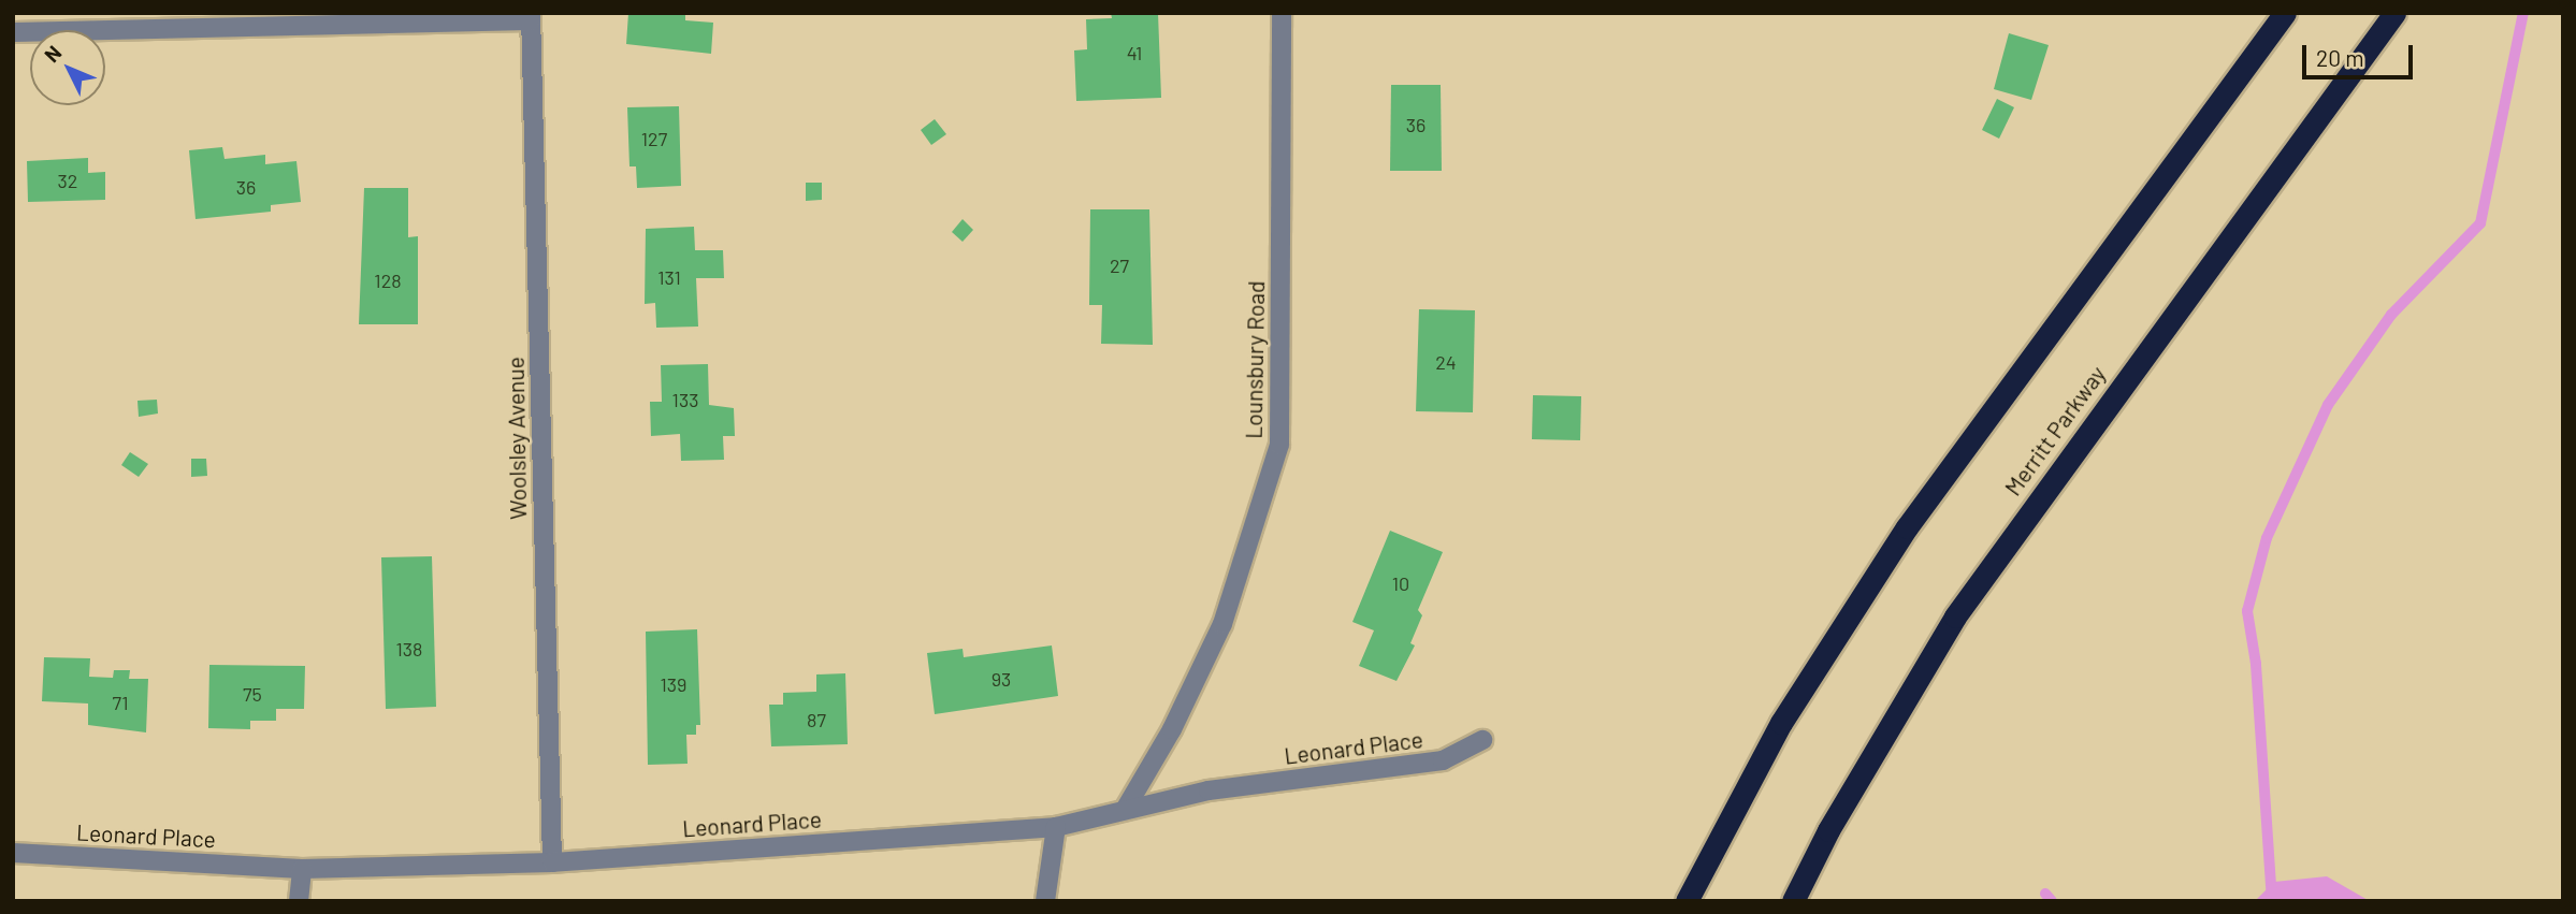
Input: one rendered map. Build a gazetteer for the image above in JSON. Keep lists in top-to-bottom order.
{
  "streets": {
    "highway": ["Merritt Parkway"],
    "street": ["Lounsbury Road", "Woolsley Avenue", "Leonard Place"]
  },
  "crossings": [
    ["Lounsbury Road", "Leonard Place"],
    ["Woolsley Avenue", "Leonard Place"]
  ],
  "house_numbers": [
    "41",
    "36",
    "127",
    "32",
    "36",
    "27",
    "131",
    "128",
    "24",
    "133",
    "10",
    "138",
    "93",
    "139",
    "75",
    "71",
    "87"
  ],
  "scale_bar": "20 m",
  "north": "top left"
}
